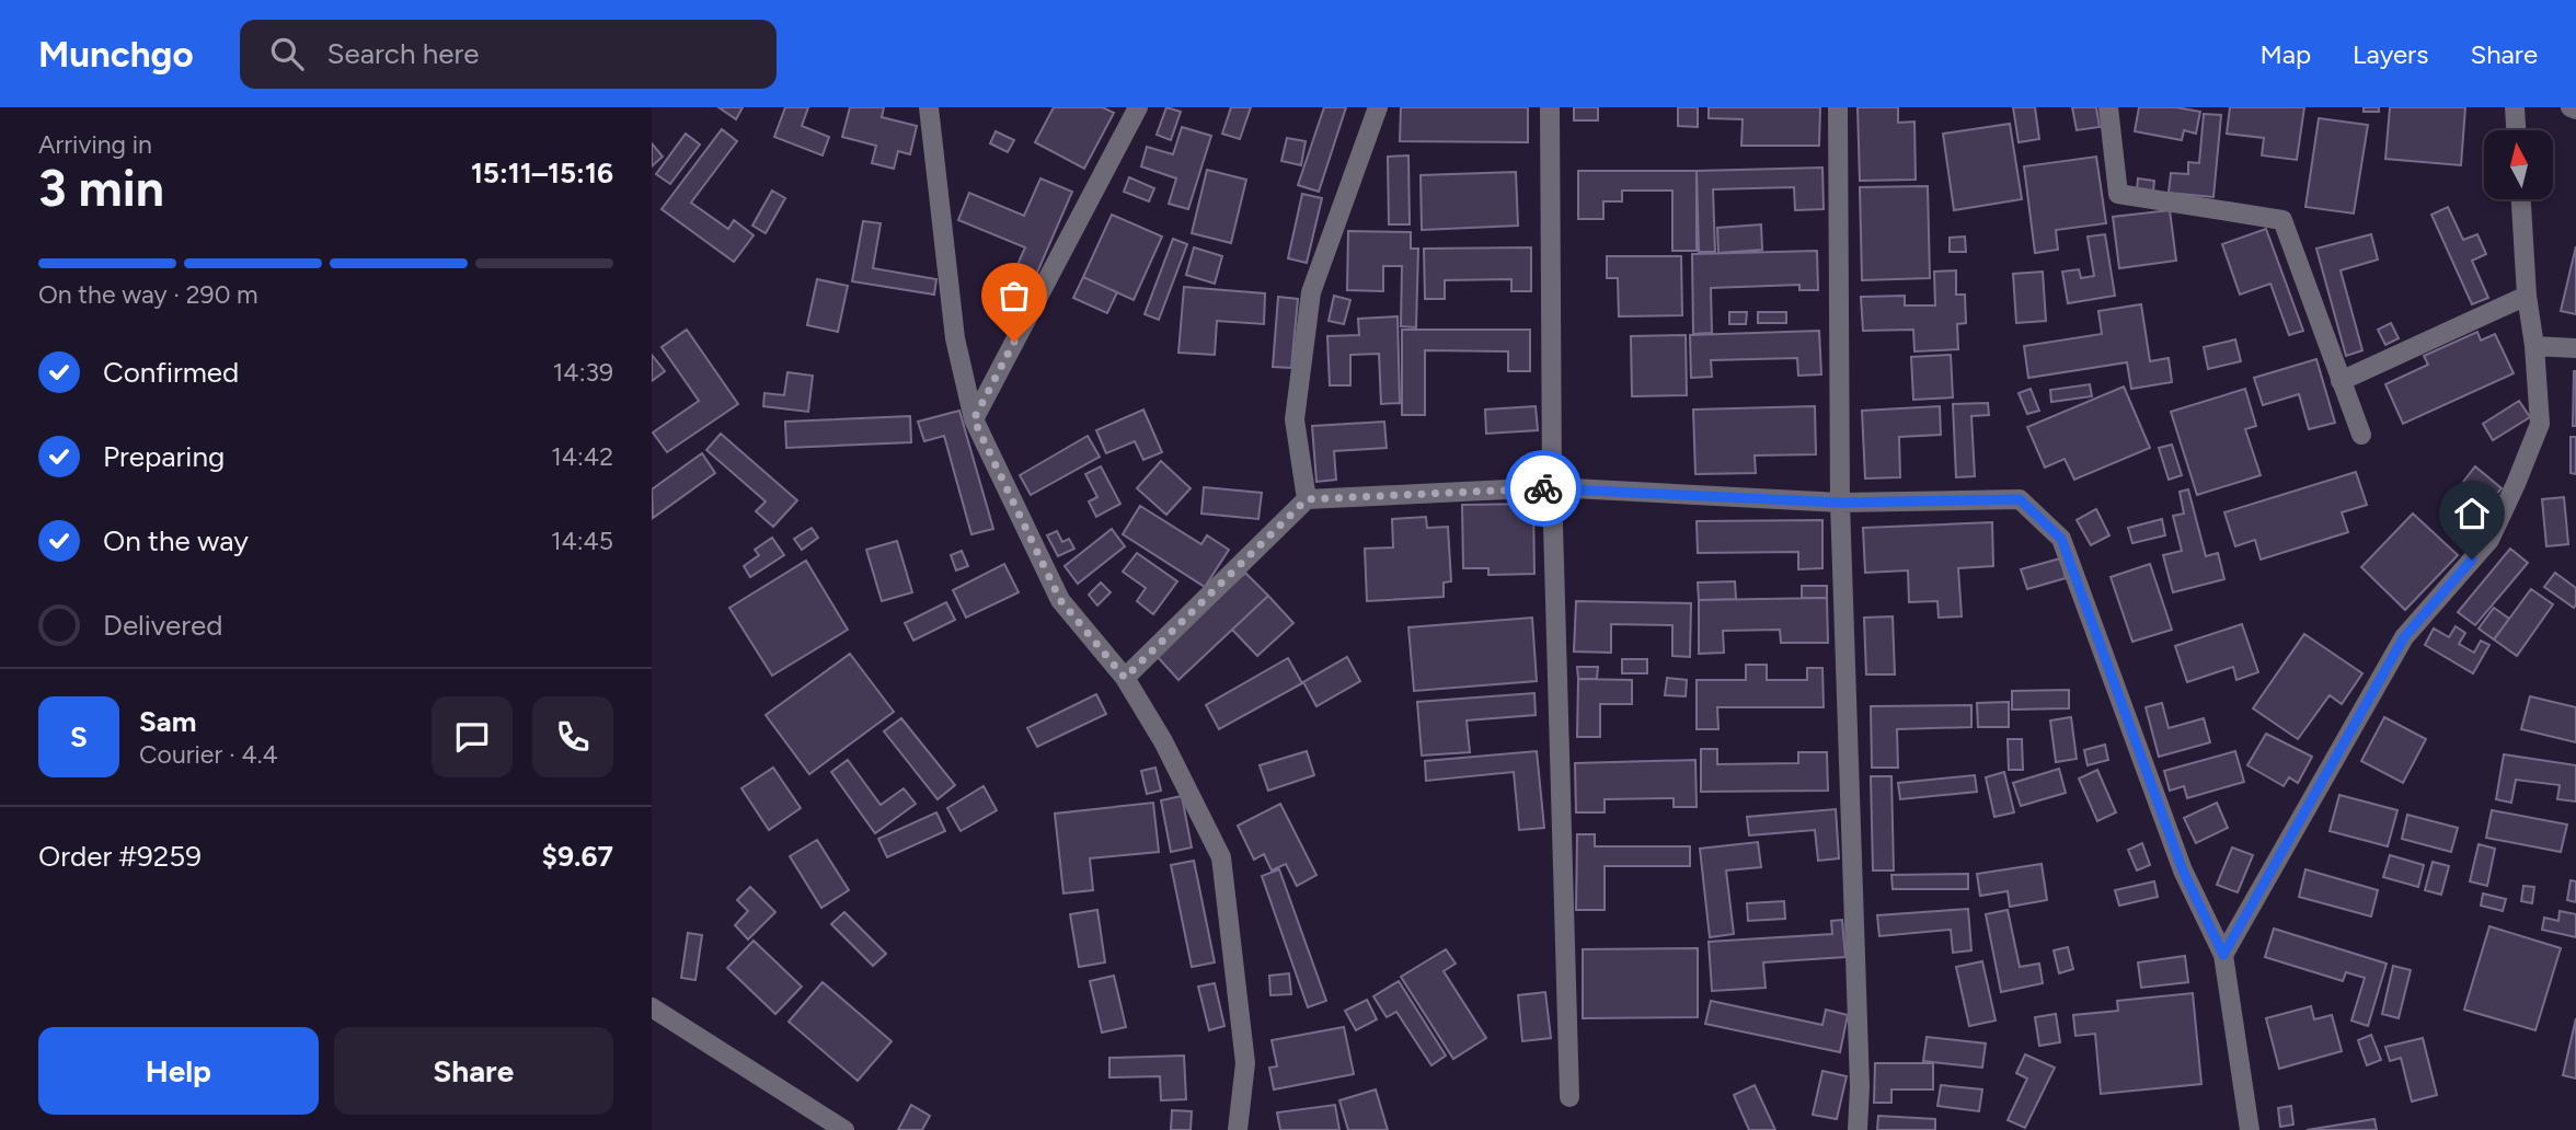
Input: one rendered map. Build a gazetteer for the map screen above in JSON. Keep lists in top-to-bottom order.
{
  "north": "top",
  "page": {
    "header": "Munchgo",
    "search": "Search here",
    "nav": ["Map", "Layers", "Share"],
    "heading": ["3 min", "Arriving in", "15:11–15:16"],
    "panel": [
      "Sam",
      "Courier · 4.4",
      "Order #9259",
      "$9.67"
    ],
    "bar": "On the way · 290 m",
    "list": [
      ["Confirmed", "14:39"],
      ["Preparing", "14:42"],
      ["On the way", "14:45"],
      "Delivered"
    ],
    "round": "S",
    "buttons": ["Help", "Share"]
  }
}
